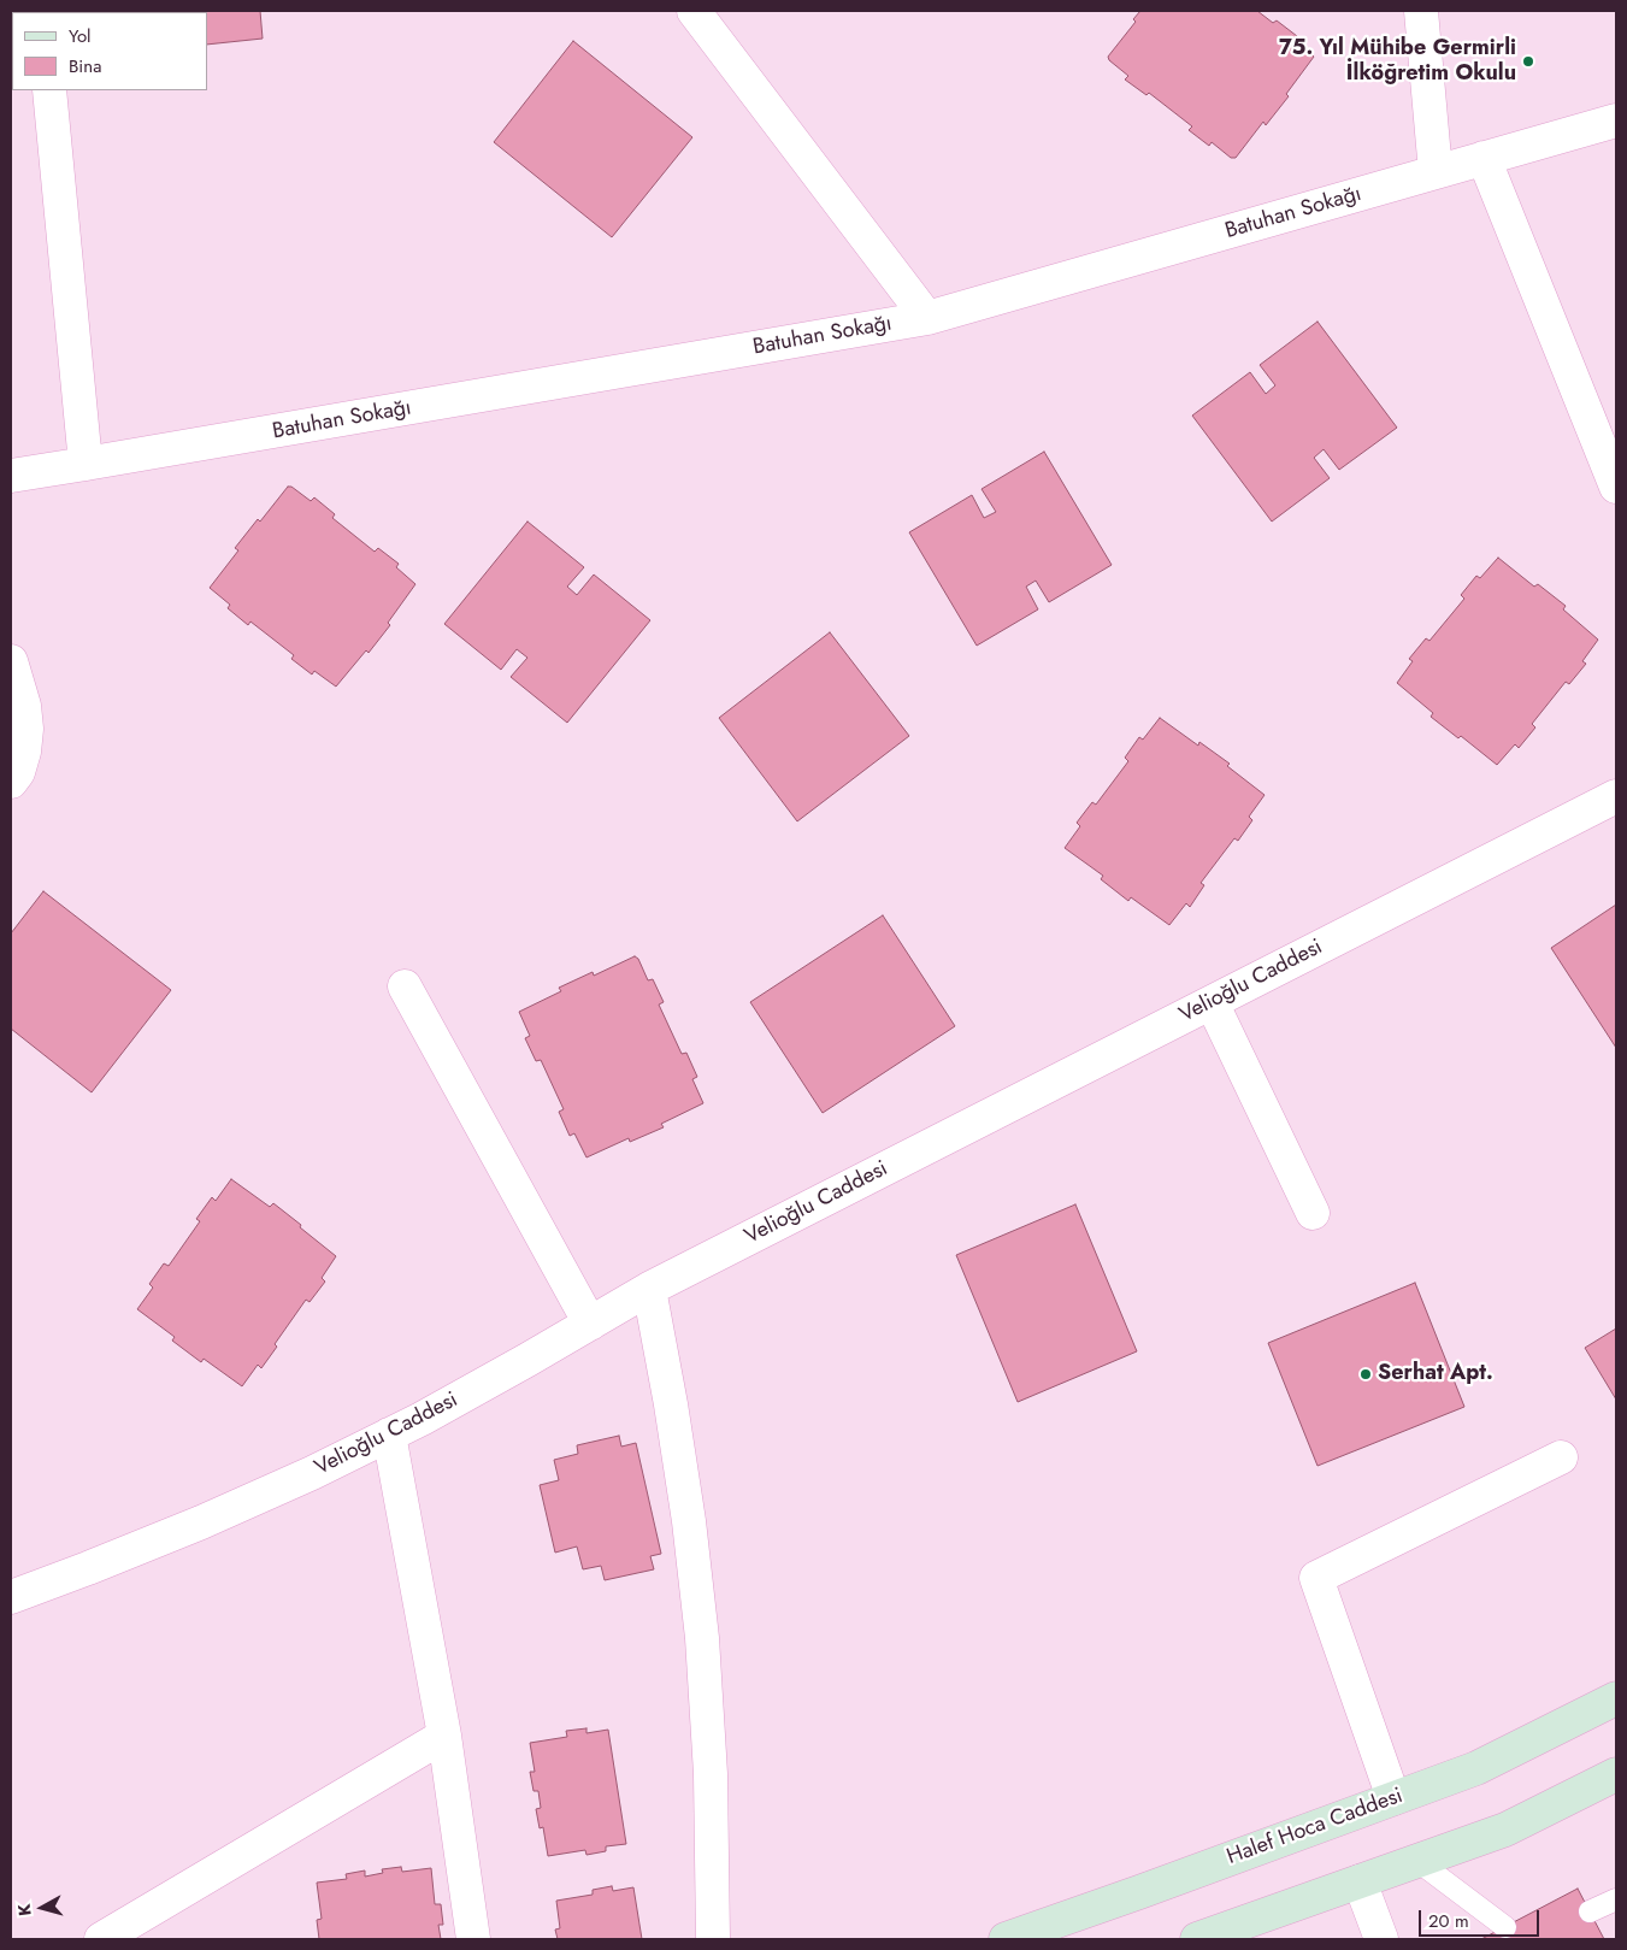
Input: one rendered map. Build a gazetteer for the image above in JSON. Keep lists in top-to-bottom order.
{
  "streets": {
    "main road": ["Halef Hoca Caddesi"],
    "street": ["Batuhan Sokağı", "Velioğlu Caddesi"]
  },
  "places": ["75. Yıl Mühibe Germirli İlköğretim Okulu", "Serhat Apt."],
  "legend": ["Yol", "Bina"],
  "scale_bar": "20 m",
  "north": "left"
}
